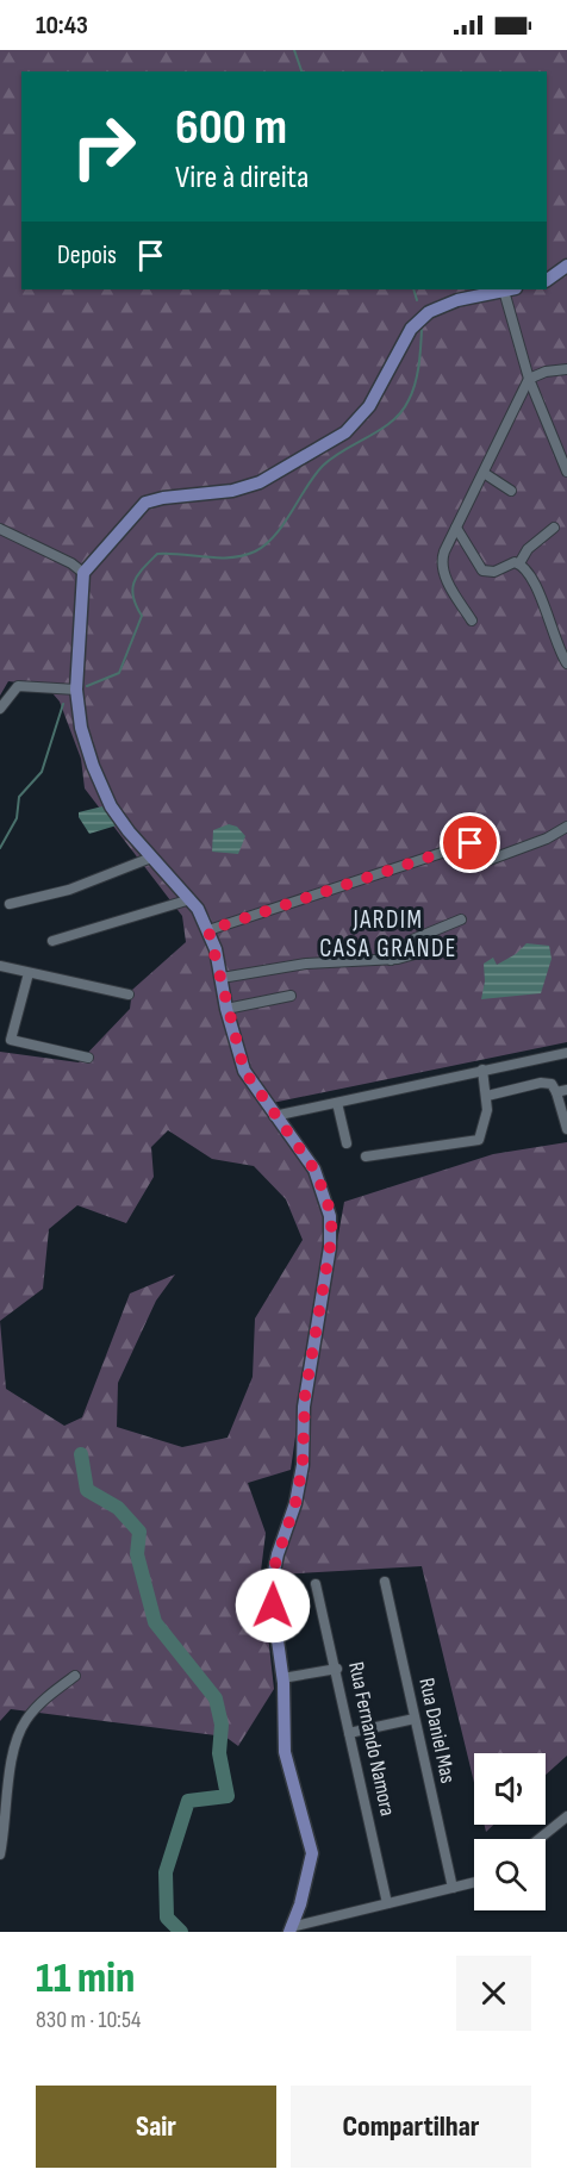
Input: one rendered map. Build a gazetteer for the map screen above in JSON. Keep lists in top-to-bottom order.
{
  "streets": {
    "street": ["Rua Daniel Mas", "Rua Fernando Namora"]
  },
  "districts": ["JARDIM CASA GRANDE"],
  "page": {
    "status": "10:43",
    "turn": ["600 m", "Vire à direita"],
    "then": "Depois",
    "heading": ["11 min", "830 m · 10:54"],
    "buttons": ["Sair", "Compartilhar"]
  }
}
